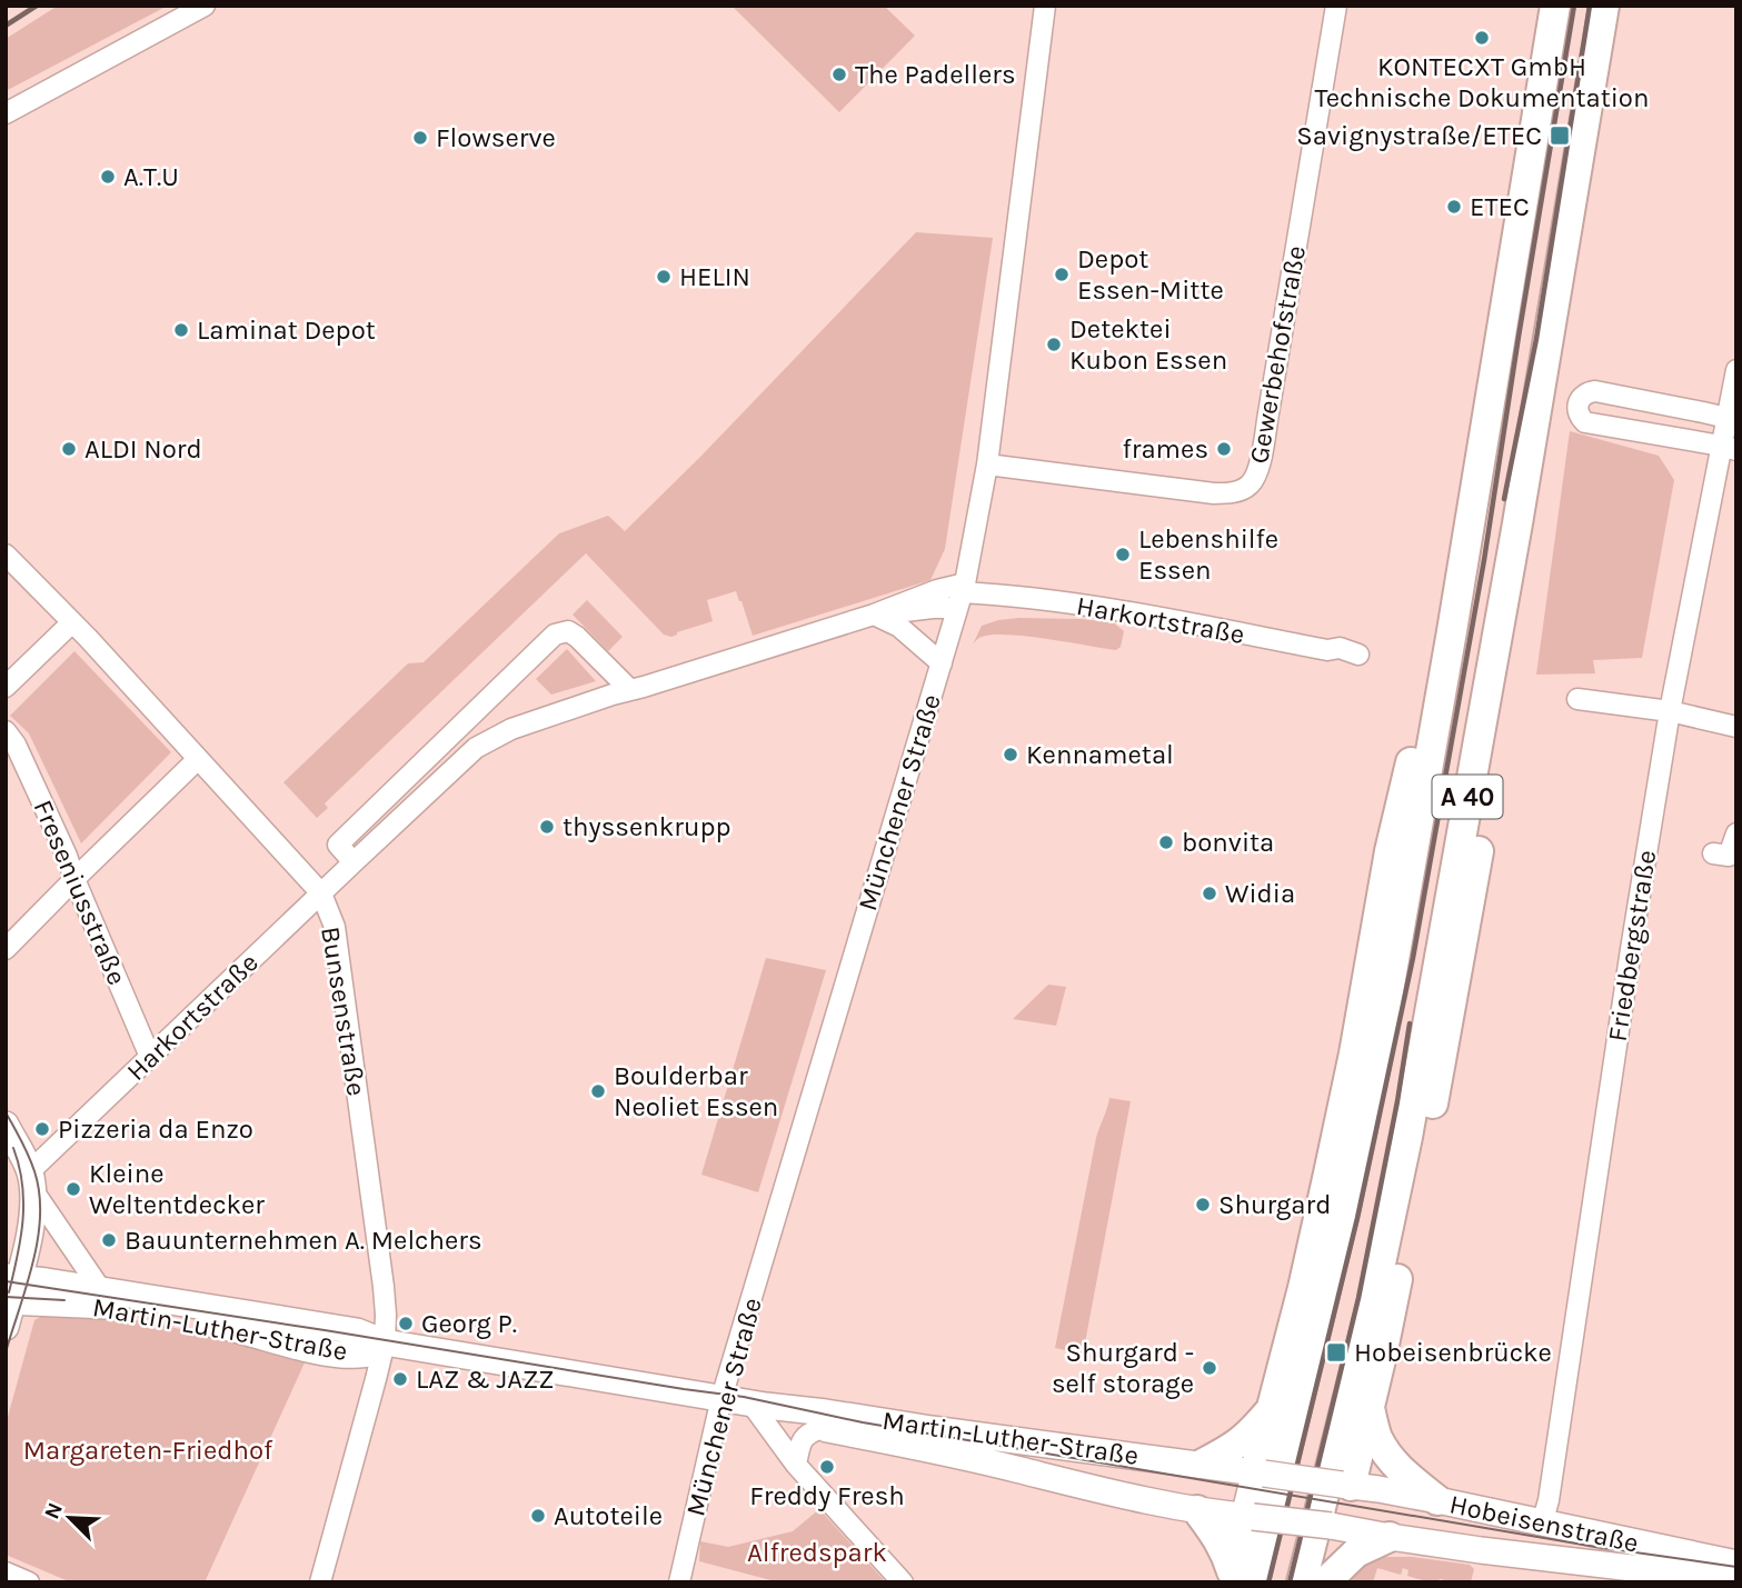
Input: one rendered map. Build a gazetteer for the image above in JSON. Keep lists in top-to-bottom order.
{
  "streets": {
    "highway": ["A 40"],
    "main road": ["Martin-Luther-Straße", "Hobeisenstraße"],
    "street": [
      "Gewerbehofstraße",
      "Harkortstraße",
      "Münchener Straße",
      "Freseniusstraße",
      "Friedbergstraße",
      "Bunsenstraße"
    ]
  },
  "crossings": [
    ["Gewerbehofstraße", "Münchener Straße"],
    ["Harkortstraße", "Münchener Straße"],
    ["Harkortstraße", "Freseniusstraße"],
    ["Harkortstraße", "Bunsenstraße"],
    ["Münchener Straße", "Martin-Luther-Straße"],
    ["Friedbergstraße", "Hobeisenstraße"],
    ["Bunsenstraße", "Martin-Luther-Straße"],
    ["Martin-Luther-Straße", "Hobeisenstraße"]
  ],
  "parks": ["Margareten-Friedhof", "Alfredspark"],
  "places": {
    "other": [
      "KONTECXT GmbH Technische Dokumentation",
      "The Padellers",
      "Flowserve",
      "A.T.U",
      "ETEC",
      "Depot Essen-Mitte",
      "HELIN",
      "Laminat Depot",
      "Detektei Kubon Essen",
      "ALDI Nord",
      "frames",
      "Lebenshilfe Essen",
      "Kennametal",
      "thyssenkrupp",
      "bonvita",
      "Widia",
      "Boulderbar Neoliet Essen",
      "Pizzeria da Enzo",
      "Kleine Weltentdecker",
      "Shurgard",
      "Bauunternehmen A. Melchers",
      "Georg P.",
      "Shurgard - self storage",
      "LAZ & JAZZ",
      "Freddy Fresh",
      "Autoteile"
    ],
    "transit": ["Savignystraße/ETEC", "Hobeisenbrücke"]
  },
  "north": "top left"
}
